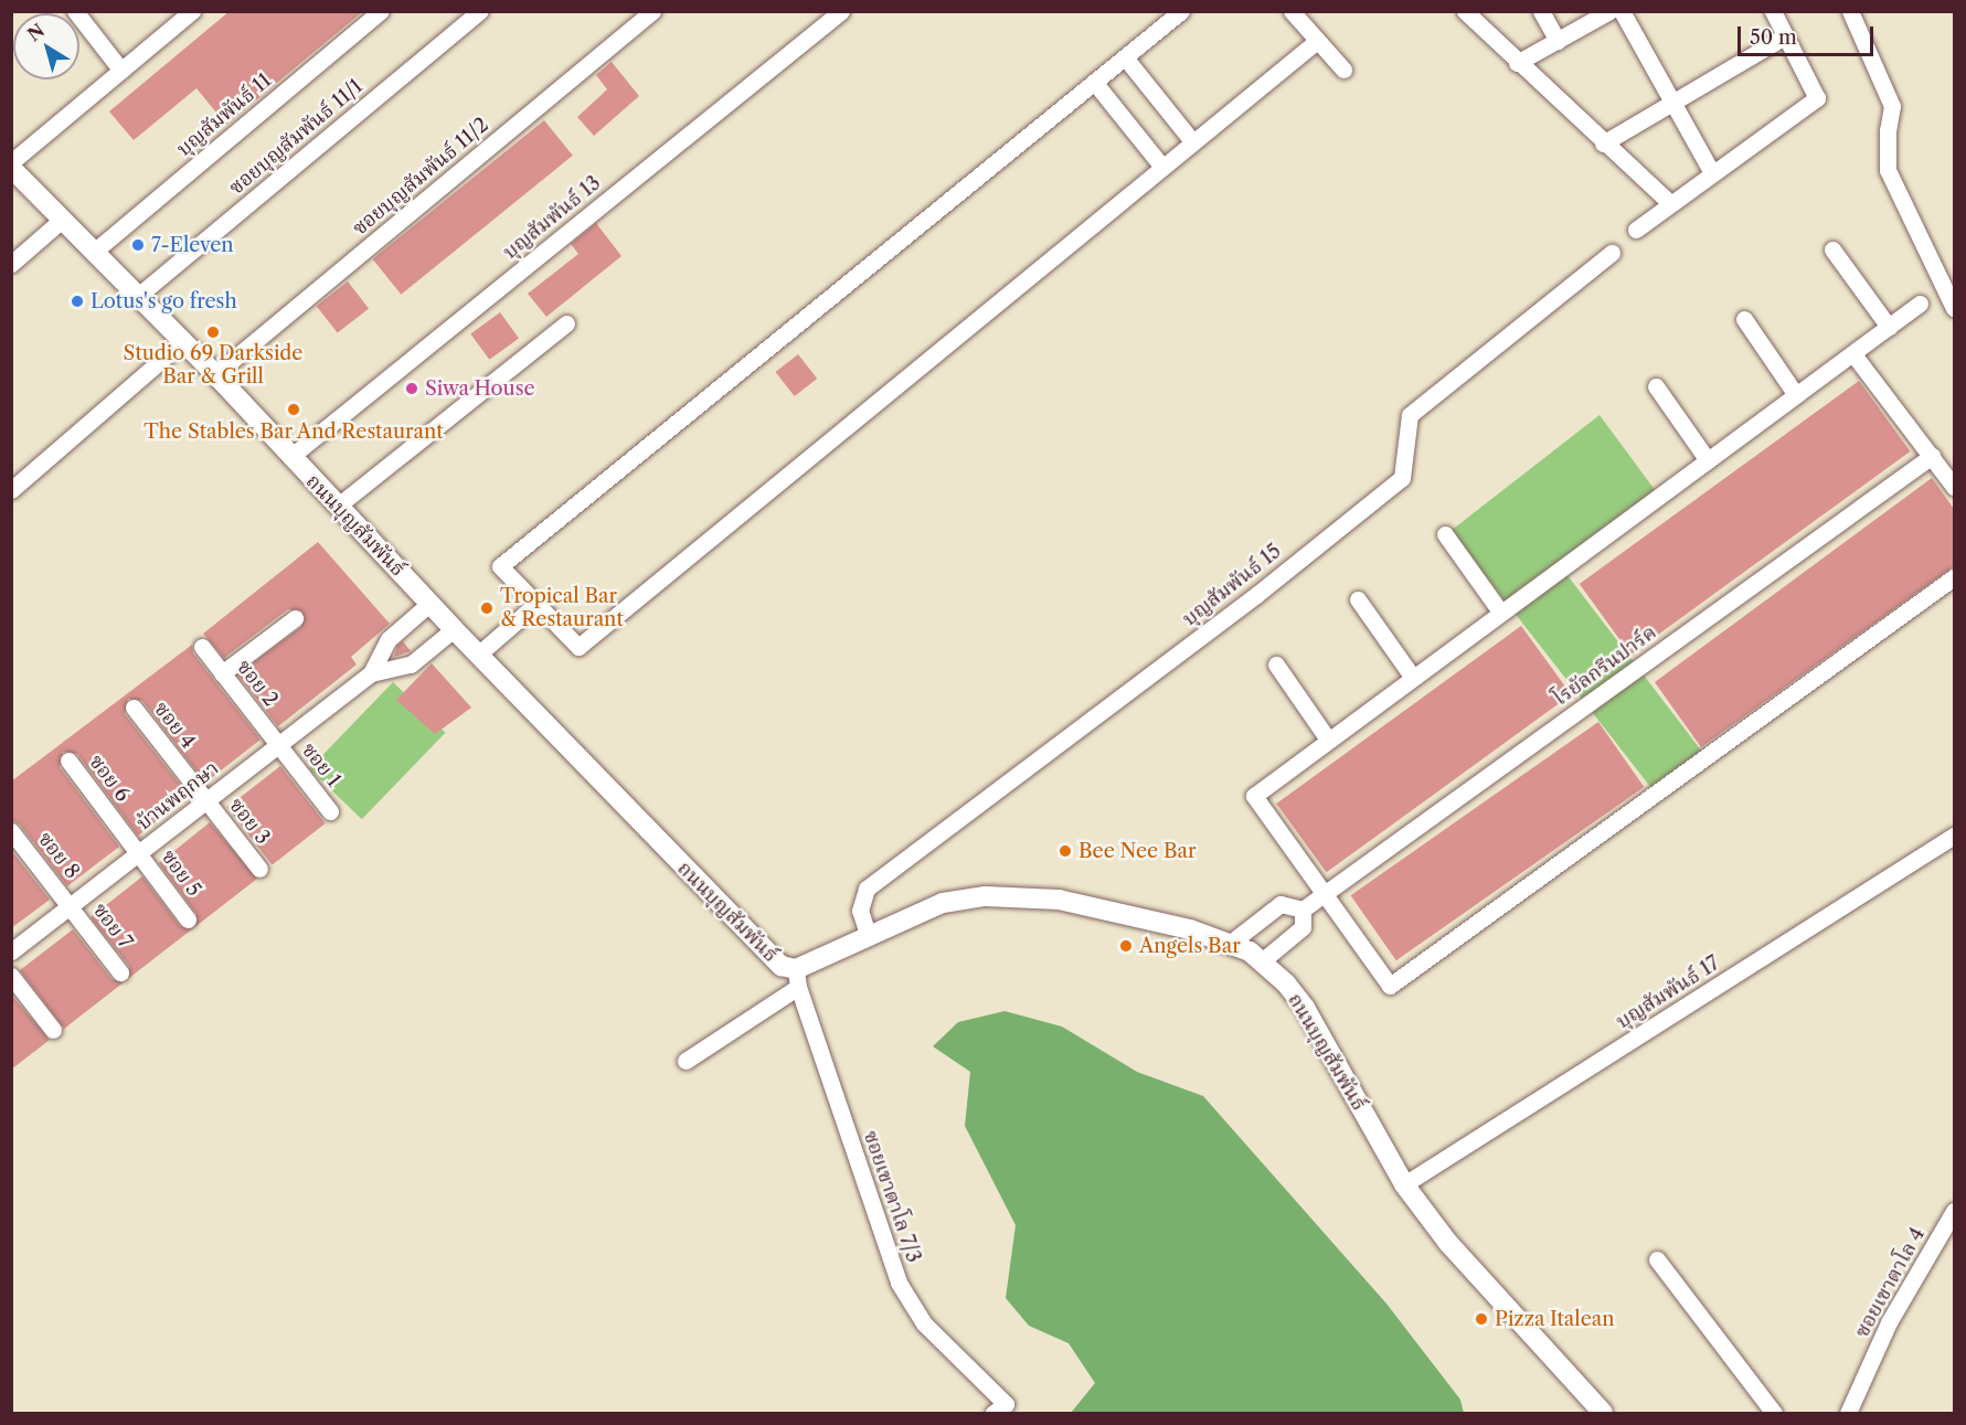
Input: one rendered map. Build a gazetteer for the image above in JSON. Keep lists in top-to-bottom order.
{
  "streets": {
    "street": [
      "บุญสัมพันธ์ 11",
      "ซอยบุญสัมพันธ์ 11/1",
      "ซอยบุญสัมพันธ์ 11/2",
      "บุญสัมพันธ์ 13",
      "ถนนบุญสัมพันธ์",
      "บุญสัมพันธ์ 15",
      "โรยัลกรีนปาร์ค",
      "ซอย 2",
      "ซอย 4",
      "ซอย 1",
      "ซอย 6",
      "บ้านพฤกษา",
      "ซอย 3",
      "ซอย 8",
      "ซอย 5",
      "ซอย 7",
      "บุญสัมพันธ์ 17",
      "ซอยเขาตาโล 7/3",
      "ซอยเขาตาโล 4"
    ]
  },
  "crossings": [
    ["บุญสัมพันธ์ 11", "ถนนบุญสัมพันธ์"],
    ["ซอยบุญสัมพันธ์ 11/1", "ถนนบุญสัมพันธ์"],
    ["ซอยบุญสัมพันธ์ 11/2", "ถนนบุญสัมพันธ์"],
    ["บุญสัมพันธ์ 13", "ถนนบุญสัมพันธ์"],
    ["ถนนบุญสัมพันธ์", "บุญสัมพันธ์ 15"],
    ["ถนนบุญสัมพันธ์", "โรยัลกรีนปาร์ค"],
    ["ถนนบุญสัมพันธ์", "บ้านพฤกษา"],
    ["ถนนบุญสัมพันธ์", "บุญสัมพันธ์ 17"],
    ["ถนนบุญสัมพันธ์", "ซอยเขาตาโล 7/3"],
    ["ซอย 2", "ซอย 1"],
    ["ซอย 2", "บ้านพฤกษา"],
    ["ซอย 4", "บ้านพฤกษา"],
    ["ซอย 4", "ซอย 3"],
    ["ซอย 1", "บ้านพฤกษา"],
    ["ซอย 6", "บ้านพฤกษา"],
    ["ซอย 6", "ซอย 5"],
    ["บ้านพฤกษา", "ซอย 3"],
    ["บ้านพฤกษา", "ซอย 8"],
    ["บ้านพฤกษา", "ซอย 5"],
    ["บ้านพฤกษา", "ซอย 7"],
    ["ซอย 8", "ซอย 7"]
  ],
  "places": [
    "7-Eleven",
    "Lotus's go fresh",
    "Studio 69 Darkside Bar & Grill",
    "Siwa House",
    "The Stables Bar And Restaurant",
    "Tropical Bar & Restaurant",
    "Bee Nee Bar",
    "Angels Bar",
    "Pizza Italean"
  ],
  "scale_bar": "50 m",
  "north": "top left"
}
